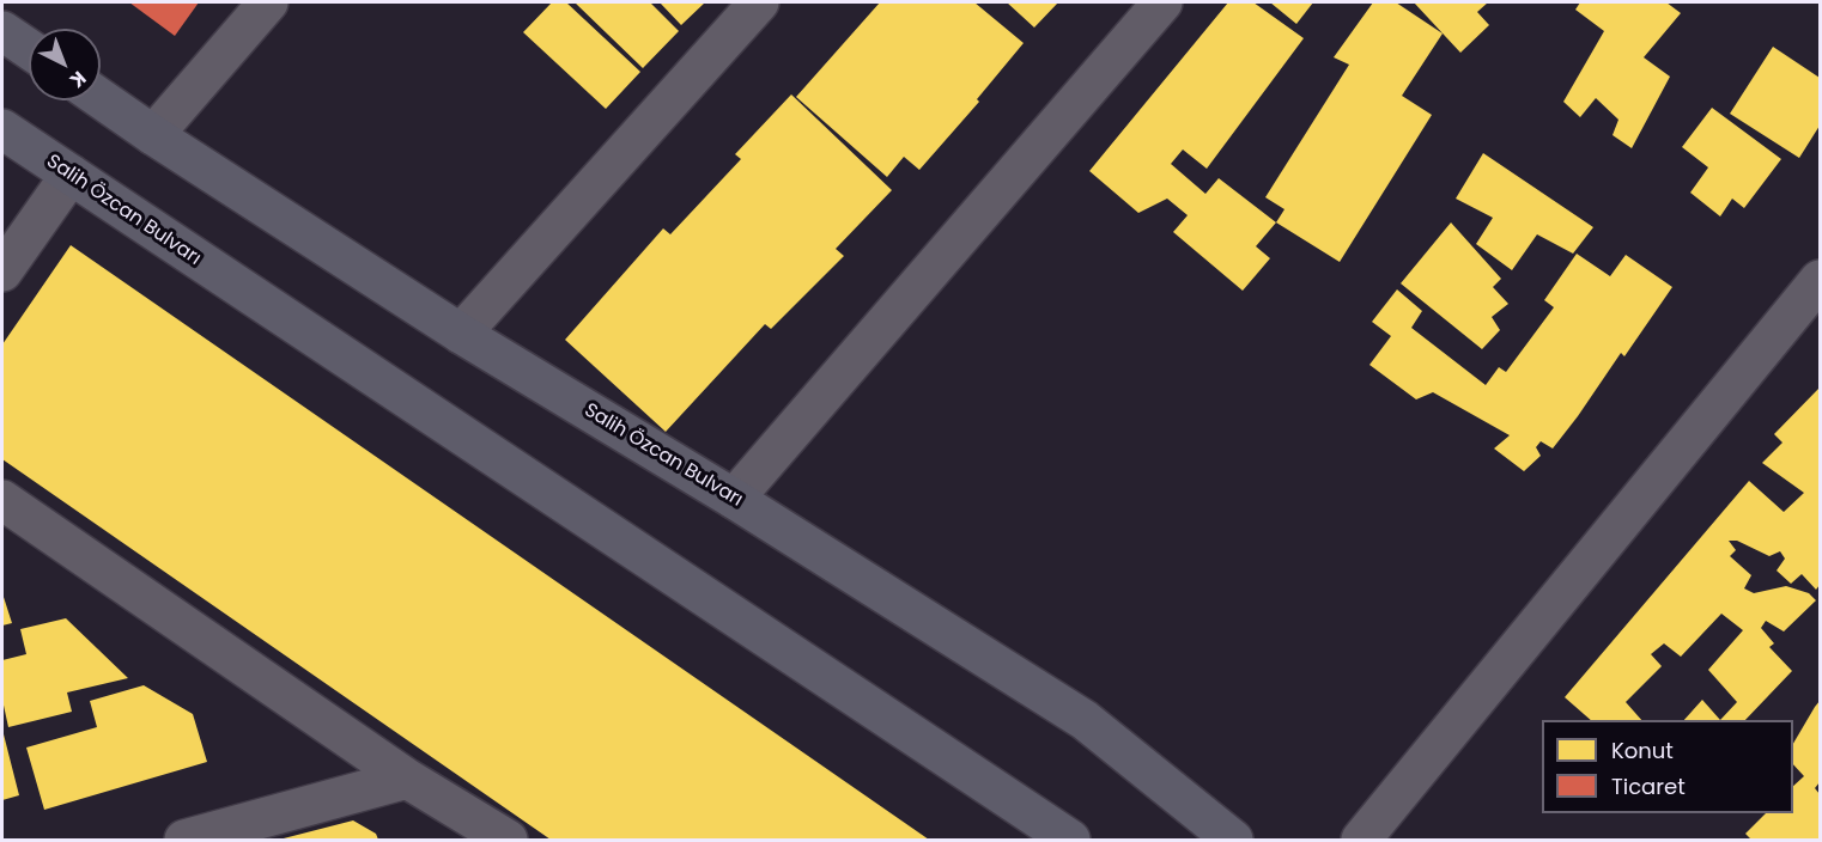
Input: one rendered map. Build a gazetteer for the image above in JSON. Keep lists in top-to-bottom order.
{
  "streets": {
    "main road": ["Salih Özcan Bulvarı"]
  },
  "legend": ["Konut", "Ticaret"],
  "north": "bottom right"
}
